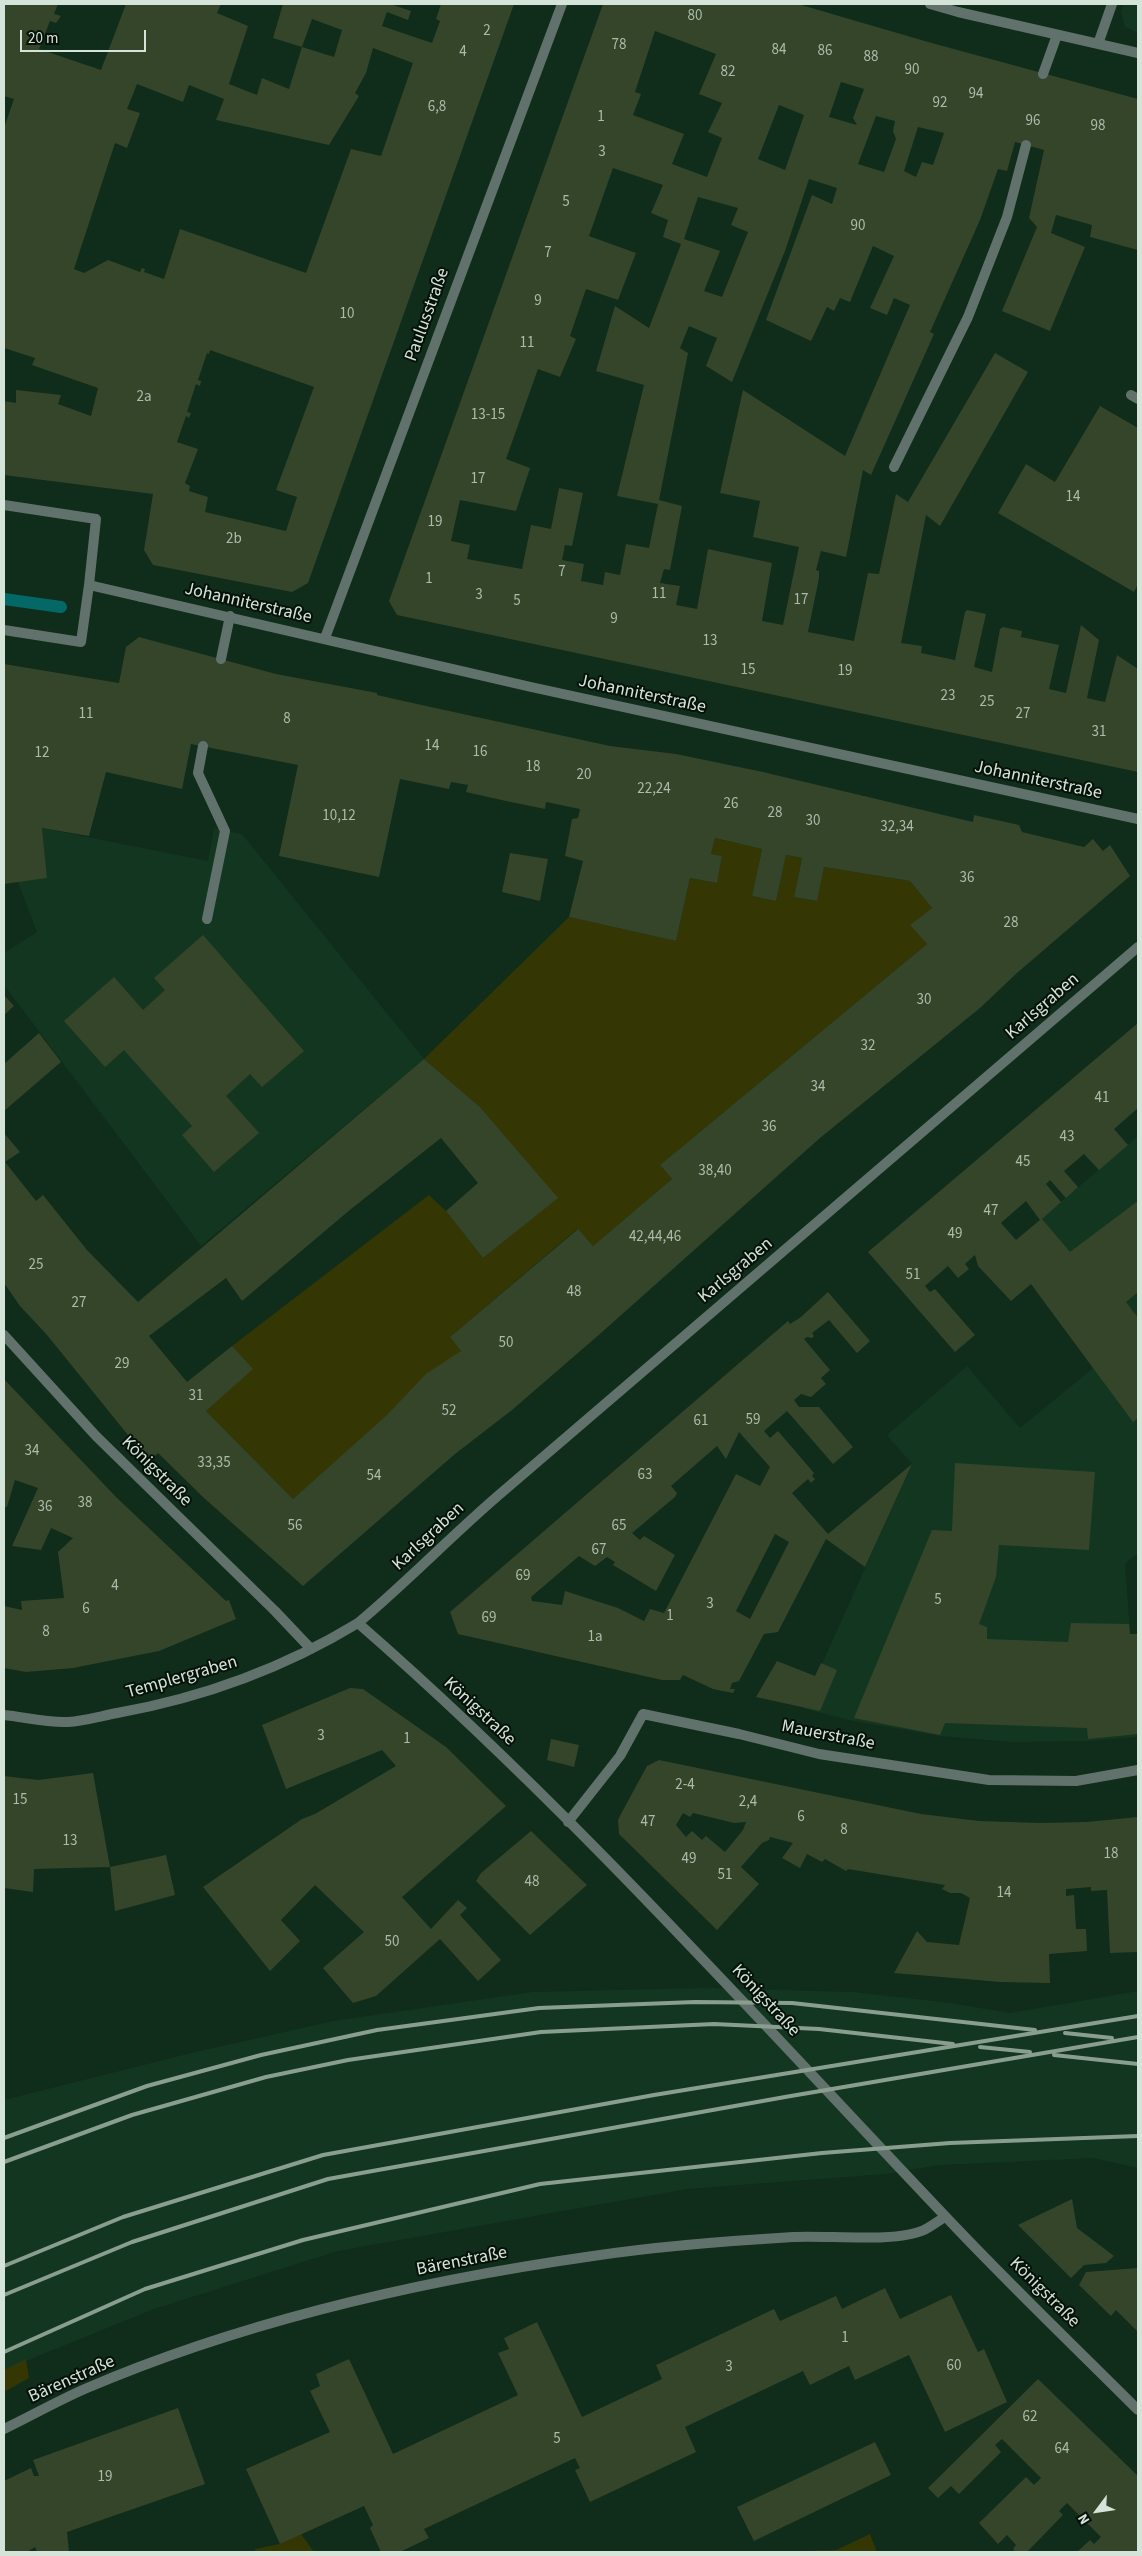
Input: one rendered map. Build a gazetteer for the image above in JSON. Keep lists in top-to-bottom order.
{
  "streets": {
    "street": [
      "Paulusstraße",
      "Johanniterstraße",
      "Karlsgraben",
      "Königstraße",
      "Templergraben",
      "Mauerstraße",
      "Bärenstraße"
    ]
  },
  "crossings": [
    ["Paulusstraße", "Johanniterstraße"],
    ["Karlsgraben", "Königstraße"],
    ["Karlsgraben", "Templergraben"],
    ["Königstraße", "Templergraben"],
    ["Königstraße", "Mauerstraße"],
    ["Königstraße", "Bärenstraße"]
  ],
  "house_numbers": [
    "80",
    "2",
    "78",
    "84",
    "86",
    "4",
    "88",
    "90",
    "82",
    "94",
    "92",
    "6,8",
    "1",
    "96",
    "98",
    "3",
    "5",
    "90",
    "7",
    "9",
    "10",
    "11",
    "2a",
    "13-15",
    "17",
    "14",
    "19",
    "2b",
    "7",
    "1",
    "11",
    "3",
    "17",
    "5",
    "9",
    "13",
    "15",
    "19",
    "23",
    "25",
    "11",
    "27",
    "8",
    "31",
    "14",
    "16",
    "12",
    "18",
    "20",
    "22,24",
    "26",
    "28",
    "10,12",
    "30",
    "32,34",
    "36",
    "28",
    "30",
    "32",
    "34",
    "41",
    "36",
    "43",
    "45",
    "38,40",
    "47",
    "49",
    "42,44,46",
    "25",
    "51",
    "48",
    "27",
    "50",
    "29",
    "31",
    "52",
    "59",
    "61",
    "34",
    "33,35",
    "63",
    "54",
    "38",
    "36",
    "56",
    "65",
    "67",
    "69",
    "4",
    "5",
    "3",
    "6",
    "1",
    "69",
    "8",
    "1a",
    "3",
    "1",
    "2-4",
    "15",
    "2,4",
    "6",
    "47",
    "8",
    "13",
    "18",
    "49",
    "51",
    "48",
    "14",
    "50",
    "1",
    "60",
    "3",
    "62",
    "5",
    "64",
    "19"
  ],
  "scale_bar": "20 m",
  "north": "bottom left"
}
